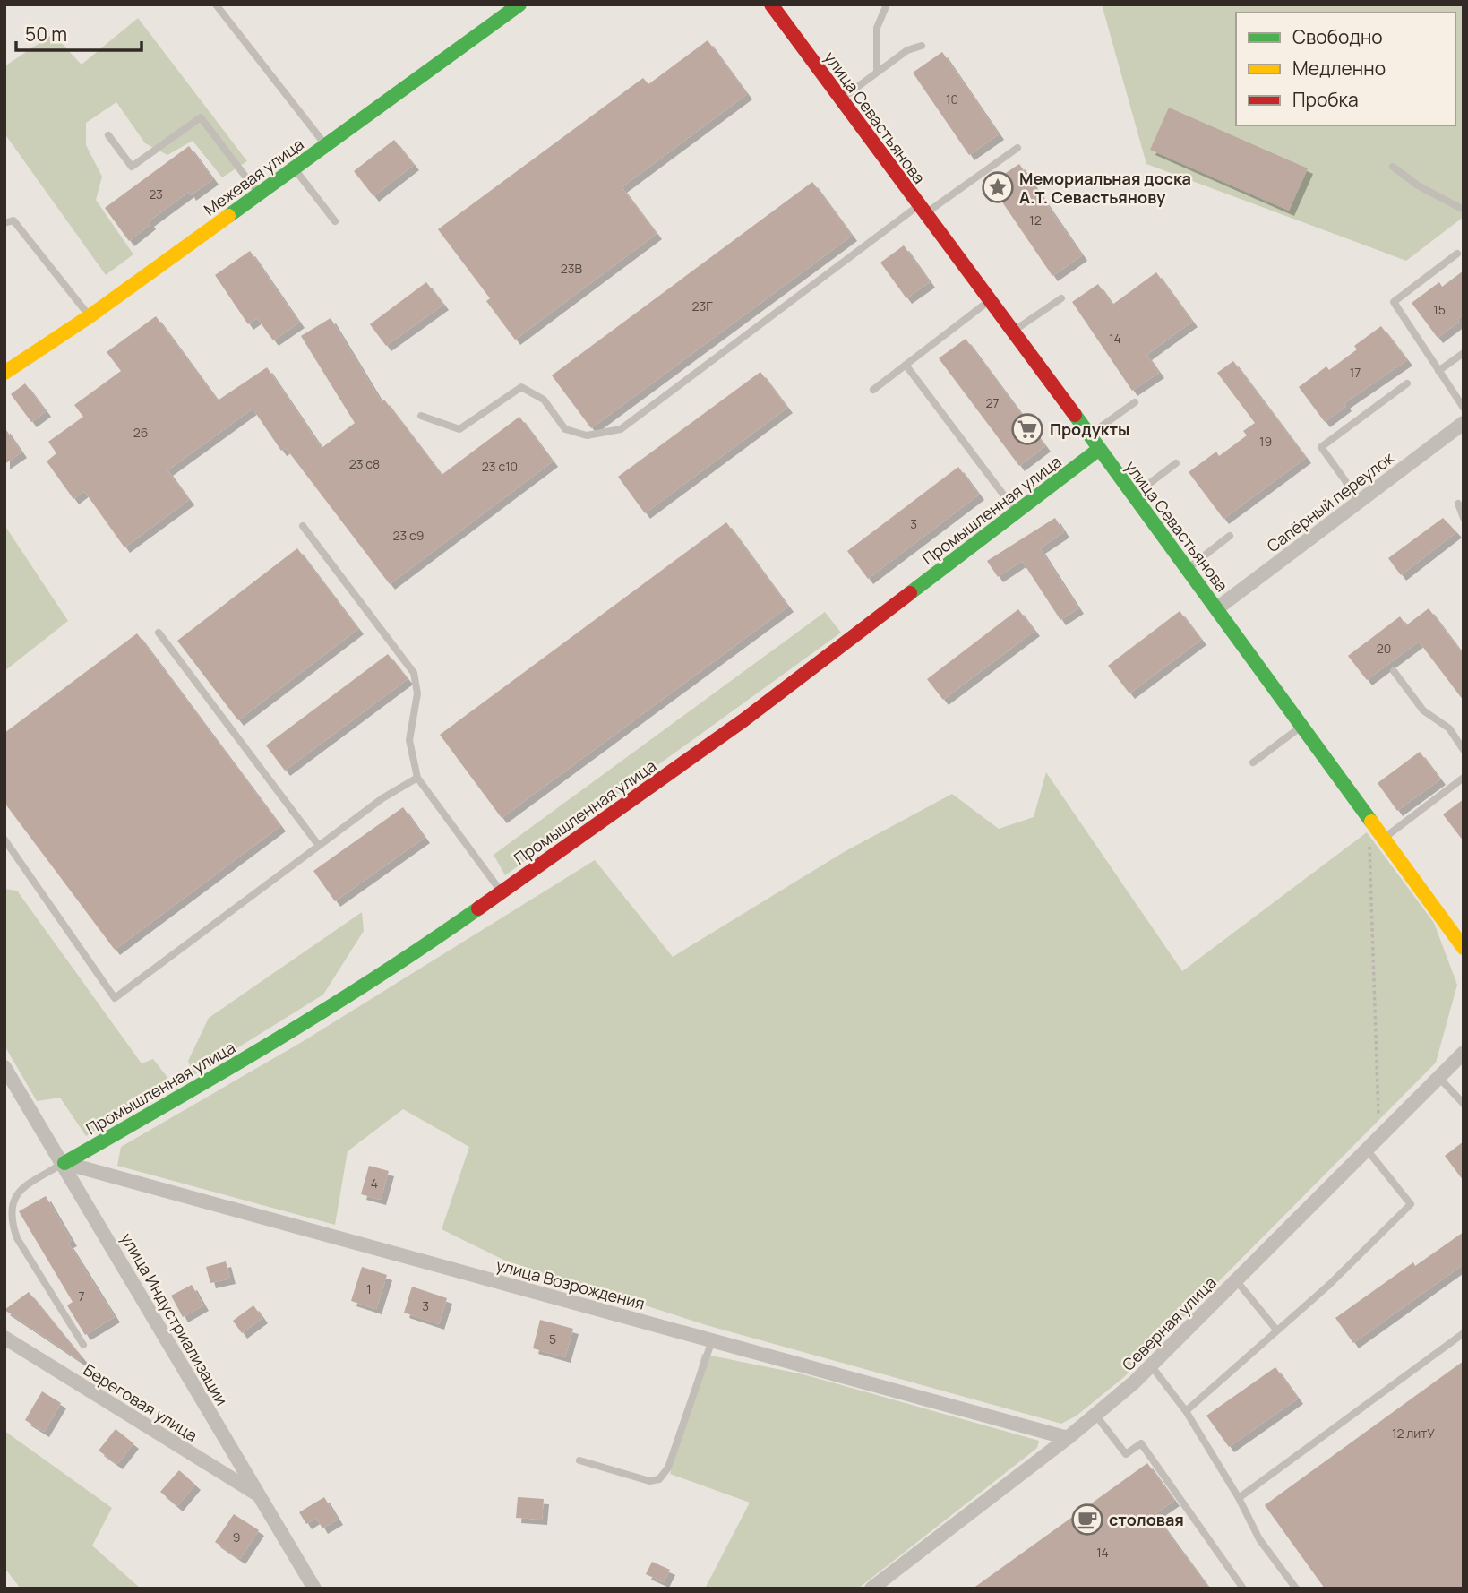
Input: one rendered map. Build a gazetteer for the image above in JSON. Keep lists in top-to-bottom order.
{
  "streets": {
    "street": [
      "улица Севастьянова",
      "Межевая улица",
      "Сапёрный переулок",
      "Промышленная улица",
      "улица Возрождения",
      "улица Индустриализации",
      "Северная улица",
      "Береговая улица"
    ]
  },
  "crossings": [
    ["улица Севастьянова", "Сапёрный переулок"],
    ["улица Севастьянова", "Промышленная улица"],
    ["Промышленная улица", "улица Возрождения"],
    ["Промышленная улица", "улица Индустриализации"],
    ["улица Возрождения", "улица Индустриализации"],
    ["улица Возрождения", "Северная улица"],
    ["улица Индустриализации", "Береговая улица"]
  ],
  "places": {
    "place": ["Мемориальная доска А.Т. Севастьянову"],
    "supermarket": ["Продукты"],
    "cafe": ["столовая"]
  },
  "house_numbers": [
    "10",
    "23",
    "12",
    "23В",
    "23Г",
    "15",
    "14",
    "17",
    "27",
    "26",
    "19",
    "23 с8",
    "23 с10",
    "3",
    "23 с9",
    "20",
    "4",
    "1",
    "7",
    "3",
    "5",
    "12 литУ",
    "9",
    "14"
  ],
  "legend": ["Свободно", "Медленно", "Пробка"],
  "scale_bar": "50 m"
}
